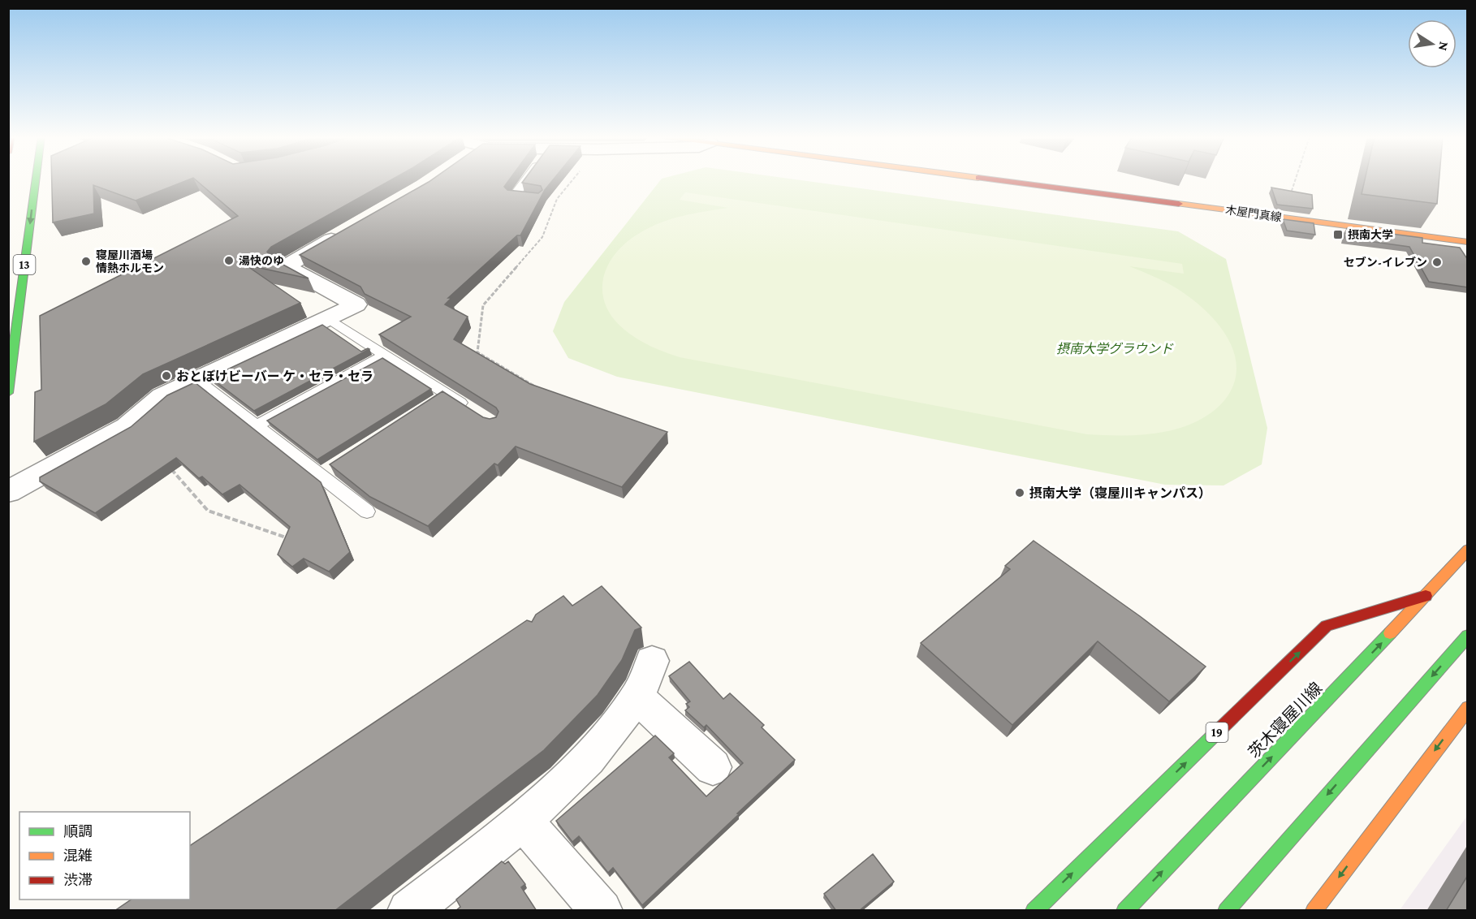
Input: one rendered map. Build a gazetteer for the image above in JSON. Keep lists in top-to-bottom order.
{
  "streets": {
    "main road": [
      "木屋門真線",
      "13",
      "茨木寝屋川線",
      "19"
    ]
  },
  "crossings": [
    ["茨木寝屋川線", "19"]
  ],
  "parks": ["摂南大学グラウンド"],
  "places": {
    "transit": ["摂南大学"],
    "other": [
      "湯快のゆ",
      "寝屋川酒場 情熱ホルモン",
      "セブン-イレブン",
      "おとぼけビーバー ケ・セラ・セラ",
      "摂南大学（寝屋川キャンパス）"
    ]
  },
  "legend": ["順調", "混雑", "渋滞"],
  "north": "right"
}
